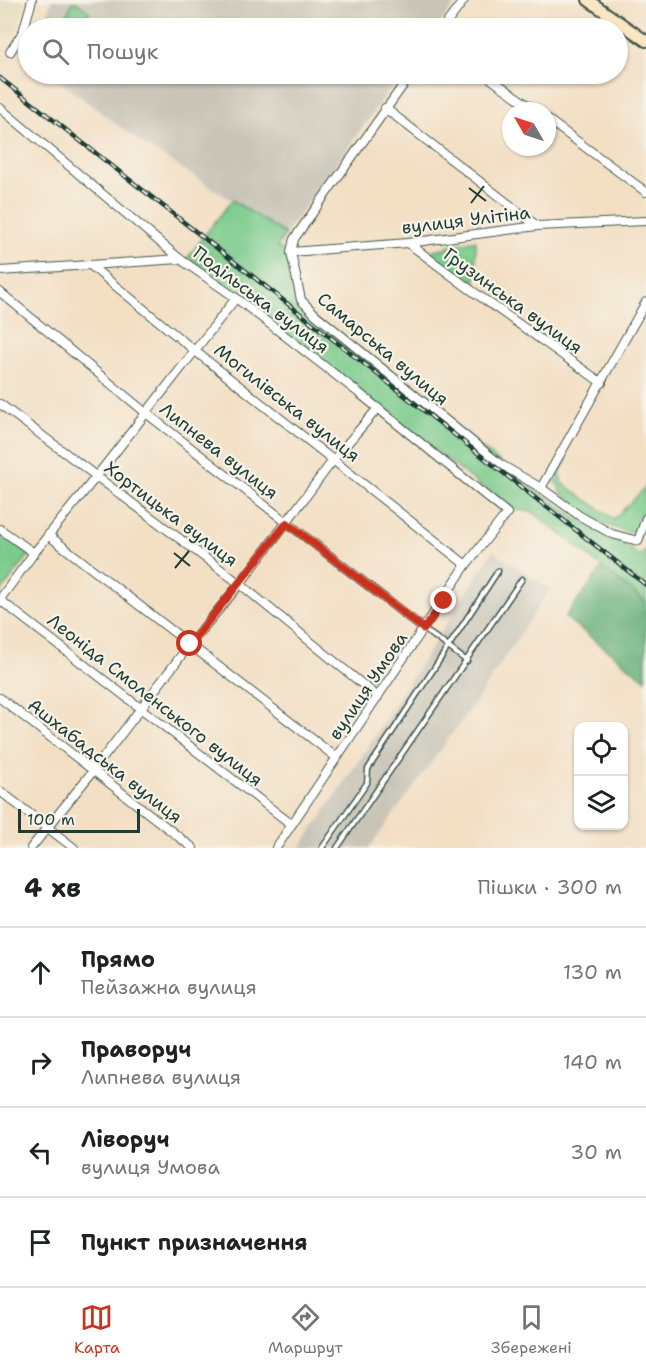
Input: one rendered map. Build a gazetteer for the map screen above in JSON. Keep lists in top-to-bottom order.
{
  "streets": {
    "street": [
      "вулиця Улітіна",
      "Подільська вулиця",
      "Грузинська вулиця",
      "Самарська вулиця",
      "Могилівська вулиця",
      "Липнева вулиця",
      "Хортицька вулиця",
      "вулиця Умова",
      "Леоніда Смоленського вулиця",
      "Ашхабадська вулиця"
    ]
  },
  "crossings": [
    ["вулиця Улітіна", "Грузинська вулиця"],
    ["вулиця Улітіна", "Самарська вулиця"],
    ["Подільська вулиця", "вулиця Умова"],
    ["Могилівська вулиця", "вулиця Умова"],
    ["Липнева вулиця", "вулиця Умова"],
    ["Хортицька вулиця", "вулиця Умова"],
    ["вулиця Умова", "Леоніда Смоленського вулиця"]
  ],
  "scale_bar": "100 m",
  "north": "top left",
  "page": {
    "search": "Пошук",
    "scale": "100 m",
    "heading": ["4 хв", "Пішки · 300 m"],
    "list": [
      ["Прямо", "Пейзажна вулиця", "130 m"],
      ["Праворуч", "Липнева вулиця", "140 m"],
      ["Ліворуч", "вулиця Умова", "30 m"],
      "Пункт призначення"
    ],
    "nav": ["Карта", "Маршрут", "Збережені"]
  }
}
